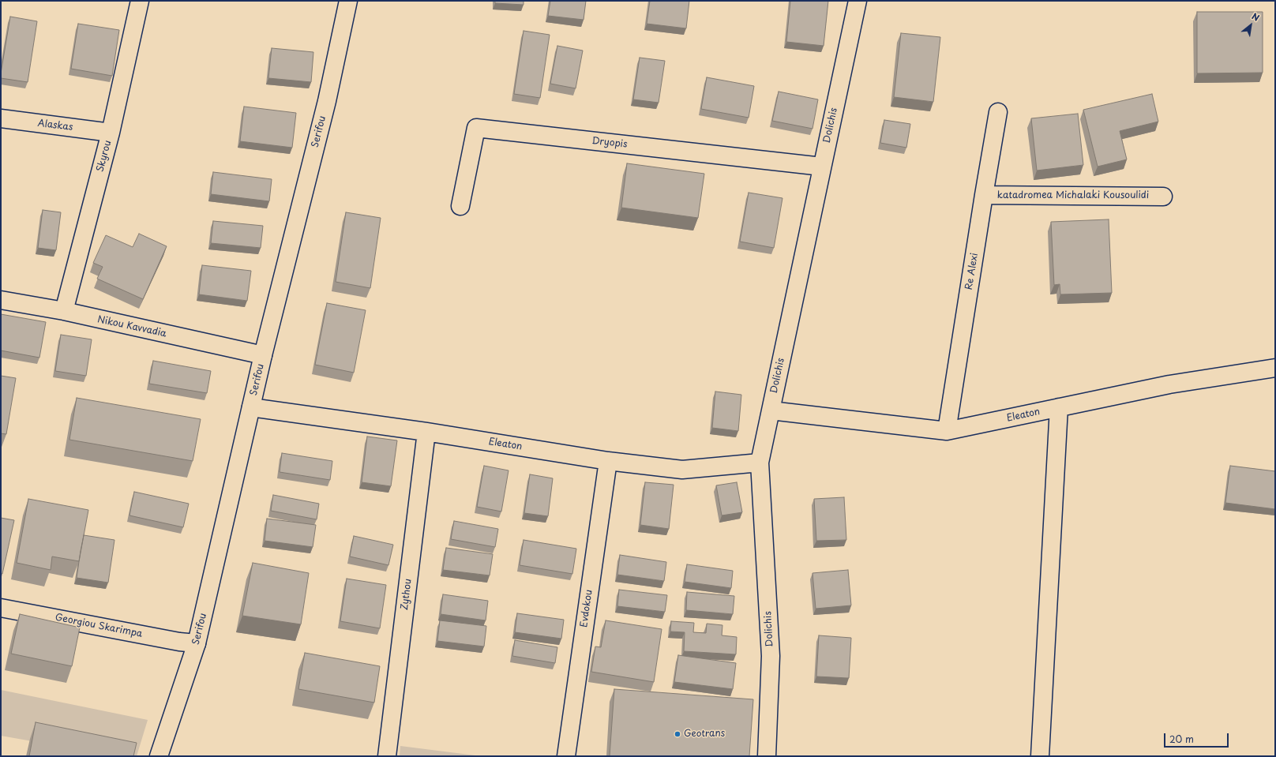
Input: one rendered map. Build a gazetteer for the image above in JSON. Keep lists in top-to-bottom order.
{
  "streets": {
    "street": [
      "Alaskas",
      "Dolichis",
      "Serifou",
      "Dryopis",
      "Skyrou",
      "katadromea Michalaki Kousoulidi",
      "Re Alexi",
      "Nikou Kavvadia",
      "Eleaton",
      "Zythou",
      "Evdokou",
      "Georgiou Skarimpa"
    ]
  },
  "crossings": [
    ["Alaskas", "Skyrou"],
    ["Dolichis", "Dryopis"],
    ["Dolichis", "Eleaton"],
    ["Serifou", "Nikou Kavvadia"],
    ["Serifou", "Eleaton"],
    ["Serifou", "Georgiou Skarimpa"],
    ["Skyrou", "Nikou Kavvadia"],
    ["katadromea Michalaki Kousoulidi", "Re Alexi"],
    ["Re Alexi", "Eleaton"],
    ["Eleaton", "Zythou"],
    ["Eleaton", "Evdokou"]
  ],
  "places": ["Geotrans"],
  "scale_bar": "20 m",
  "north": "top right"
}
